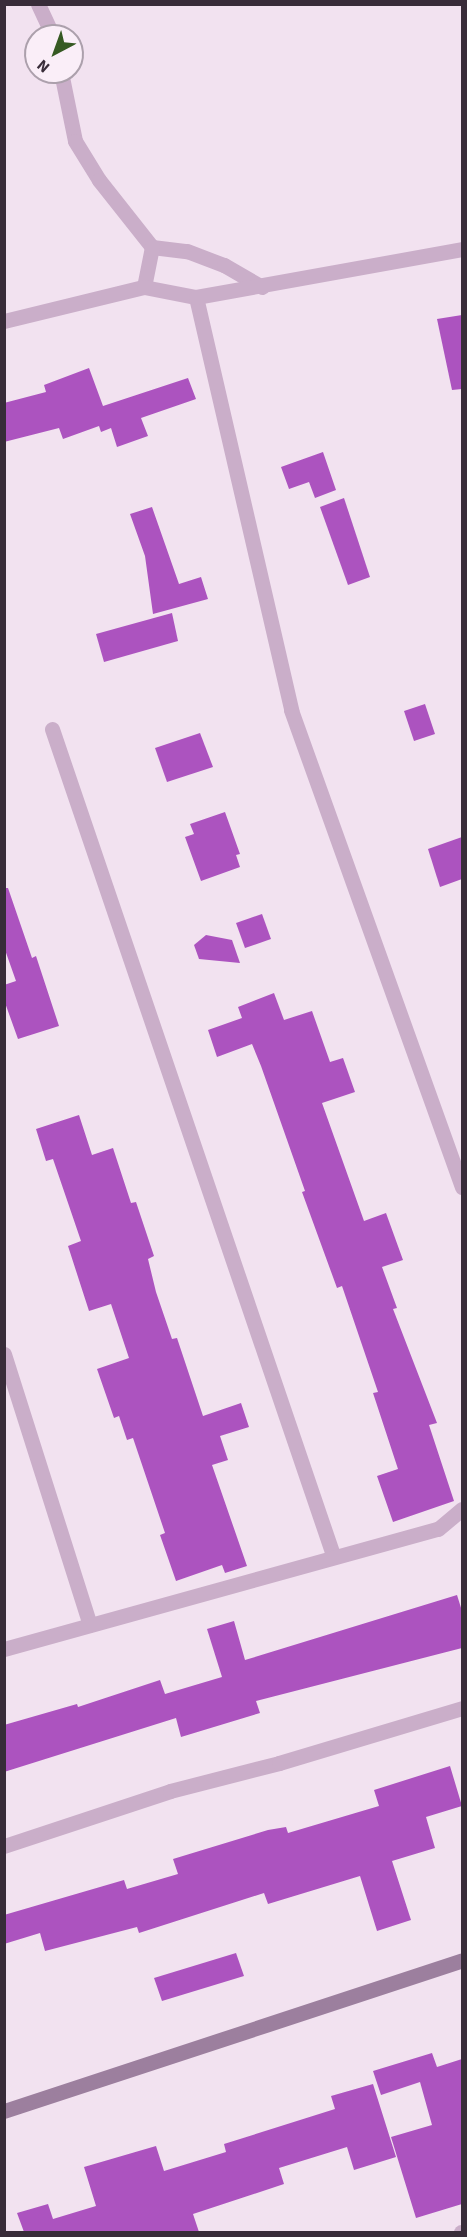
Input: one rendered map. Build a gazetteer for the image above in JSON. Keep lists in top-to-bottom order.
{
  "north": "bottom left"
}
